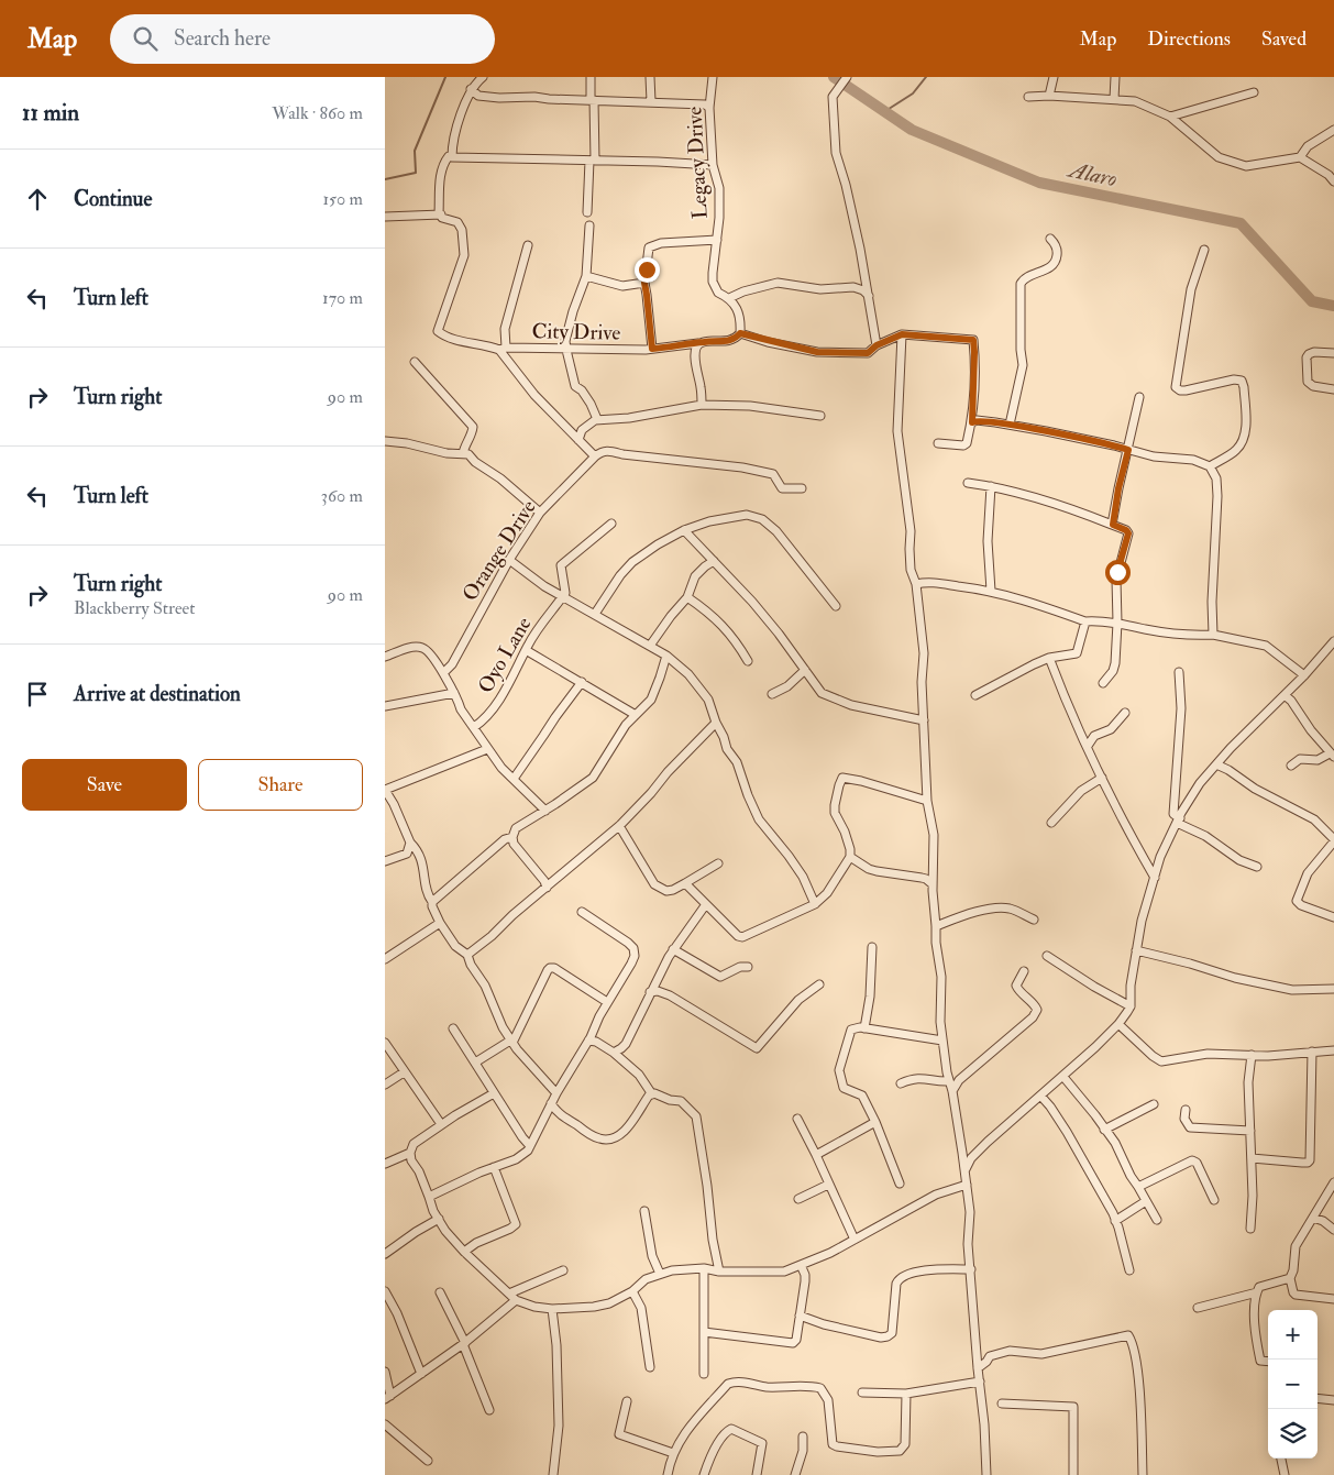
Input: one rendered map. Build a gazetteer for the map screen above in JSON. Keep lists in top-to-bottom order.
{
  "streets": {
    "street": [
      "Legacy Drive",
      "City Drive",
      "Orange Drive",
      "Oyo Lane"
    ]
  },
  "crossings": [
    ["Legacy Drive", "City Drive"]
  ],
  "water": ["Alaro"],
  "page": {
    "header": "Map",
    "search": "Search here",
    "nav": ["Map", "Directions", "Saved"],
    "heading": ["11 min", "Walk · 860 m"],
    "list": [
      ["Continue", "150 m"],
      ["Turn left", "170 m"],
      ["Turn right", "90 m"],
      ["Turn left", "360 m"],
      ["Turn right", "Blackberry Street", "90 m"],
      "Arrive at destination"
    ],
    "buttons": ["Save", "Share"],
    "map_buttons": ["+", "−"]
  }
}
